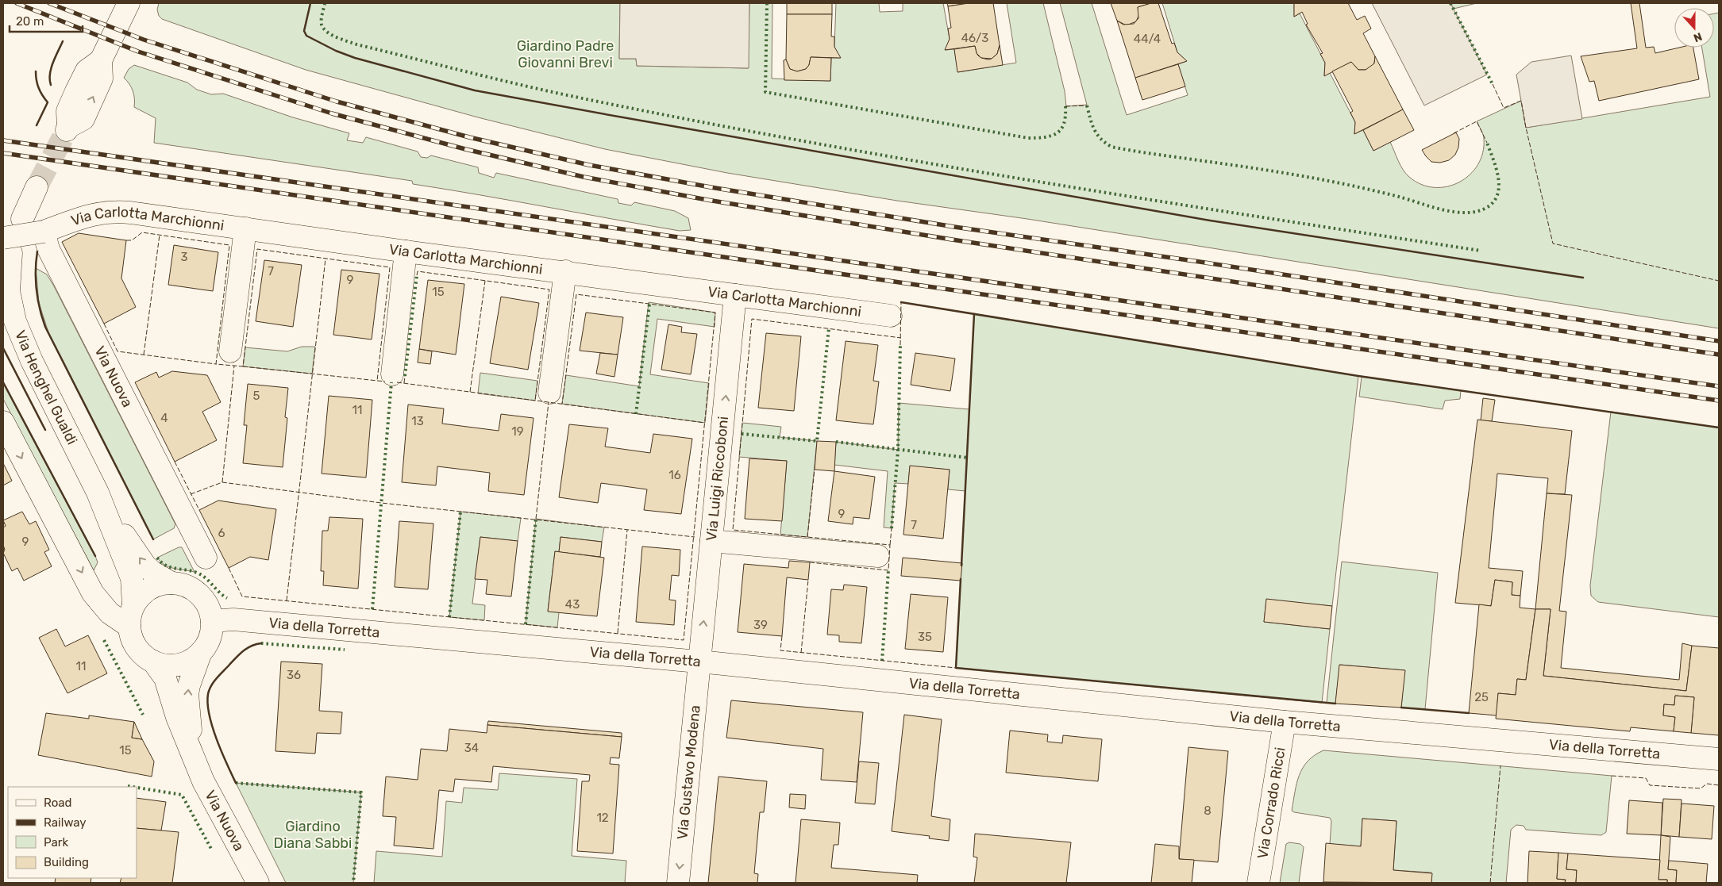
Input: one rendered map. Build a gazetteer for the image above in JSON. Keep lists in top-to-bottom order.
{
  "streets": {
    "street": [
      "Via Carlotta Marchionni",
      "Via Nuova",
      "Via Henghel Gualdi",
      "Via Luigi Riccoboni",
      "Via della Torretta",
      "Via Gustavo Modena",
      "Via Corrado Ricci"
    ]
  },
  "crossings": [
    ["Via Carlotta Marchionni", "Via Nuova"],
    ["Via Carlotta Marchionni", "Via Luigi Riccoboni"],
    ["Via Nuova", "Via Henghel Gualdi"],
    ["Via Nuova", "Via della Torretta"],
    ["Via Henghel Gualdi", "Via della Torretta"],
    ["Via Luigi Riccoboni", "Via della Torretta"],
    ["Via Luigi Riccoboni", "Via Gustavo Modena"],
    ["Via della Torretta", "Via Gustavo Modena"],
    ["Via della Torretta", "Via Corrado Ricci"]
  ],
  "one_way": ["Via Gustavo Modena"],
  "parks": ["Giardino Padre Giovanni Brevi", "Giardino Diana Sabbi"],
  "house_numbers": [
    "46/3",
    "44/4",
    "3",
    "7",
    "9",
    "15",
    "5",
    "11",
    "4",
    "13",
    "19",
    "16",
    "9",
    "7",
    "6",
    "9",
    "43",
    "39",
    "35",
    "11",
    "36",
    "25",
    "34",
    "15",
    "8",
    "12"
  ],
  "legend": [
    "Road",
    "Railway",
    "Park",
    "Building"
  ],
  "scale_bar": "20 m",
  "north": "bottom"
}
